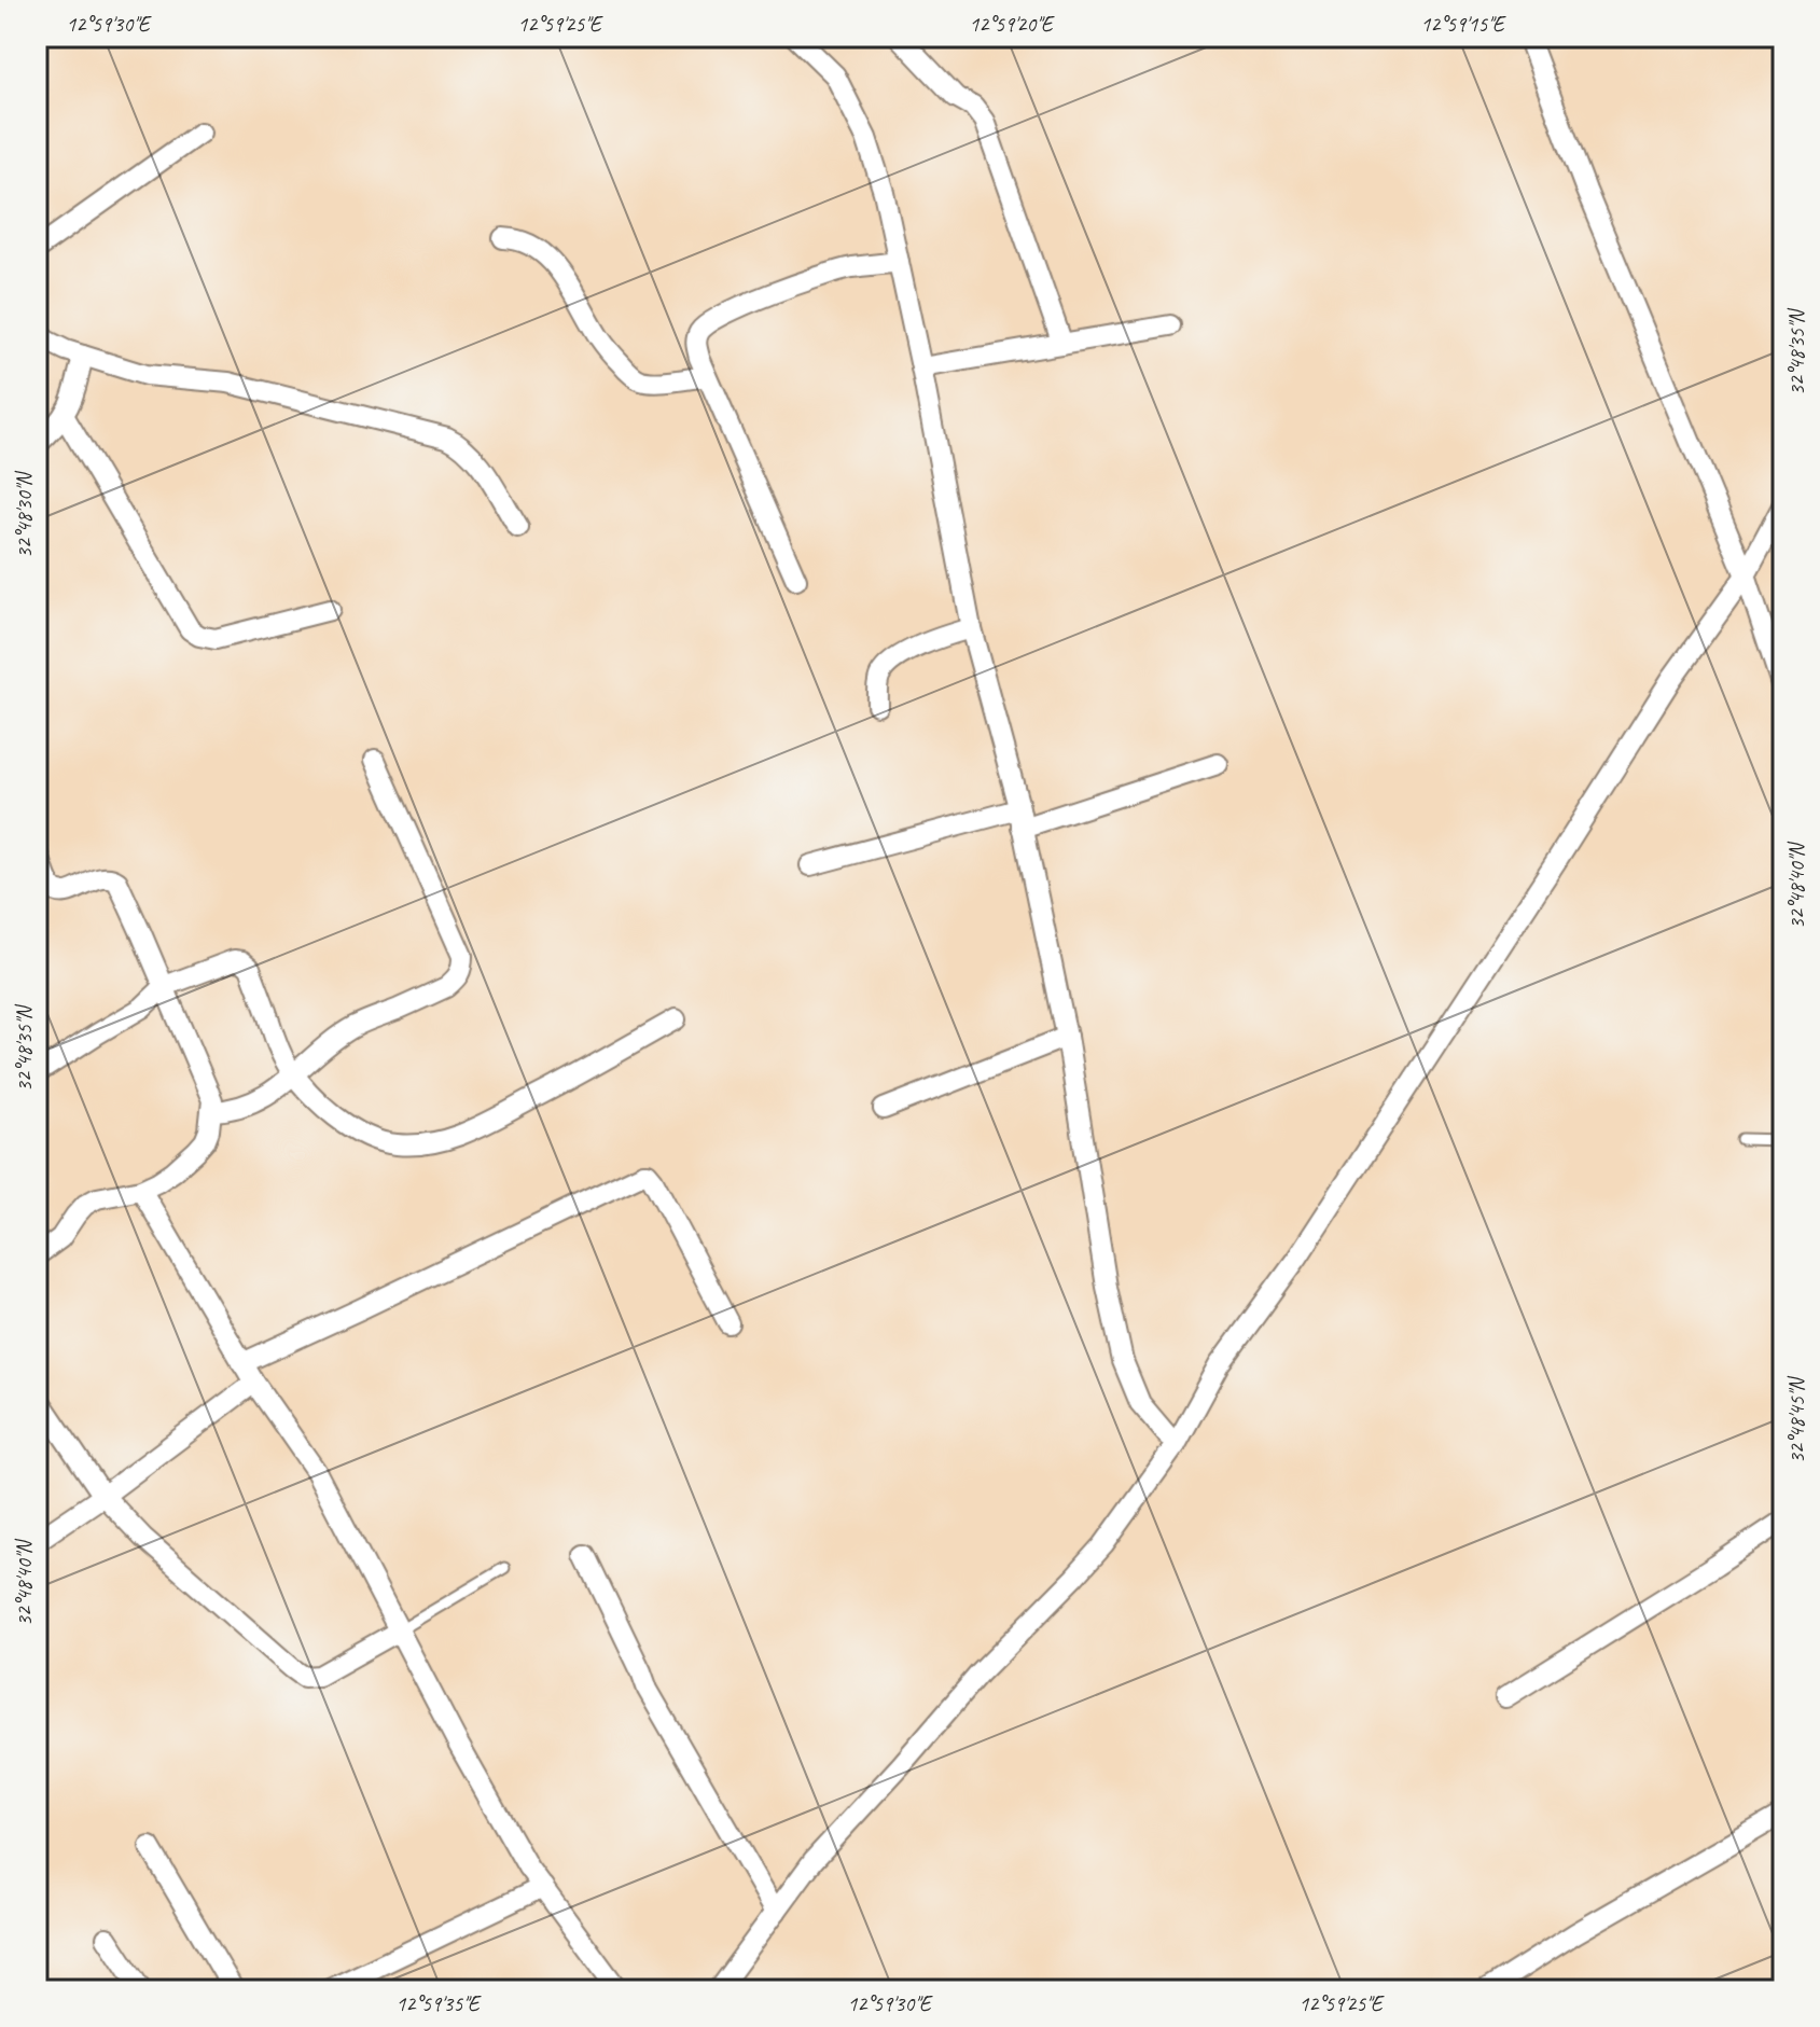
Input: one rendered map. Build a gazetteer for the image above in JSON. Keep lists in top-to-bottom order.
{
  "coordinates": [
    "12°59'30\"E",
    "12°59'25\"E",
    "12°59'20\"E",
    "12°59'15\"E",
    "32°48'35\"N",
    "32°48'30\"N",
    "32°48'40\"N",
    "32°48'45\"N",
    "12°59'35\"E"
  ]
}
